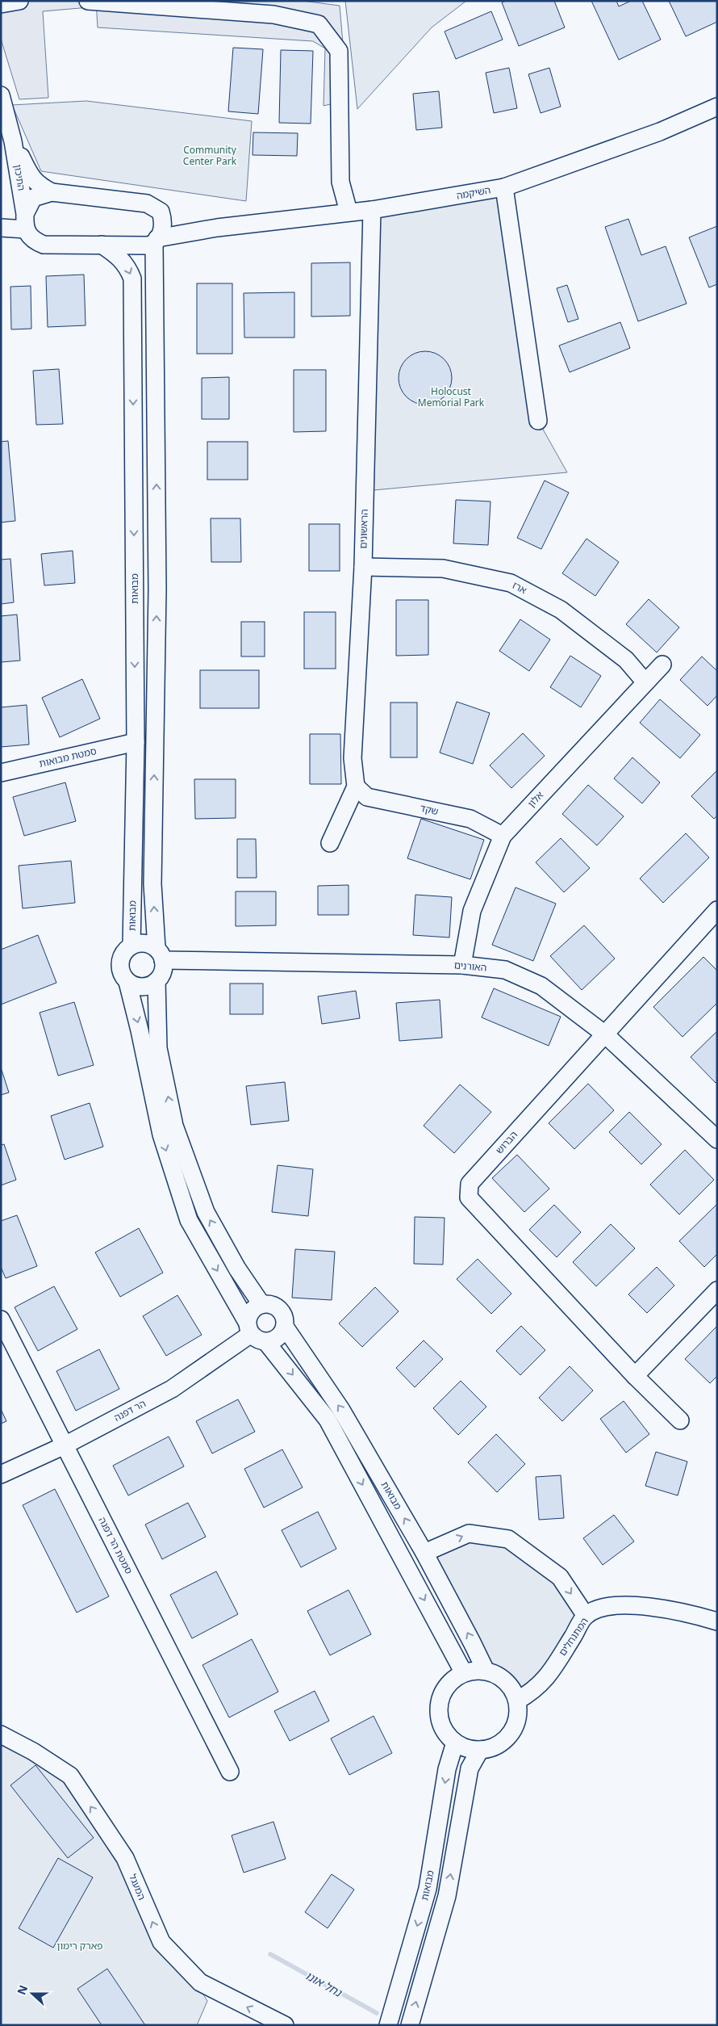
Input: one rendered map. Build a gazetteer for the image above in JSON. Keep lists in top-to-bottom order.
{
  "streets": {
    "street": [
      "התיכון",
      "השיקמה",
      "הראשונים",
      "ארז",
      "מבואות",
      "סמטת מבואות",
      "אלון",
      "שקד",
      "האורנים",
      "הברוש",
      "הר דפנה",
      "סמטת הר דפנה",
      "המתנחלים",
      "המעגל"
    ]
  },
  "crossings": [
    ["התיכון", "השיקמה"],
    ["השיקמה", "הראשונים"],
    ["השיקמה", "מבואות"],
    ["הראשונים", "ארז"],
    ["הראשונים", "שקד"],
    ["ארז", "אלון"],
    ["מבואות", "סמטת מבואות"],
    ["מבואות", "האורנים"],
    ["מבואות", "הר דפנה"],
    ["מבואות", "המתנחלים"],
    ["אלון", "שקד"],
    ["אלון", "האורנים"],
    ["האורנים", "הברוש"],
    ["הר דפנה", "סמטת הר דפנה"]
  ],
  "one_way": ["המעגל"],
  "water": ["נחל אונו"],
  "parks": ["Community Center Park", "Holocust Memorial Park", "פארק רימון"],
  "north": "left"
}
